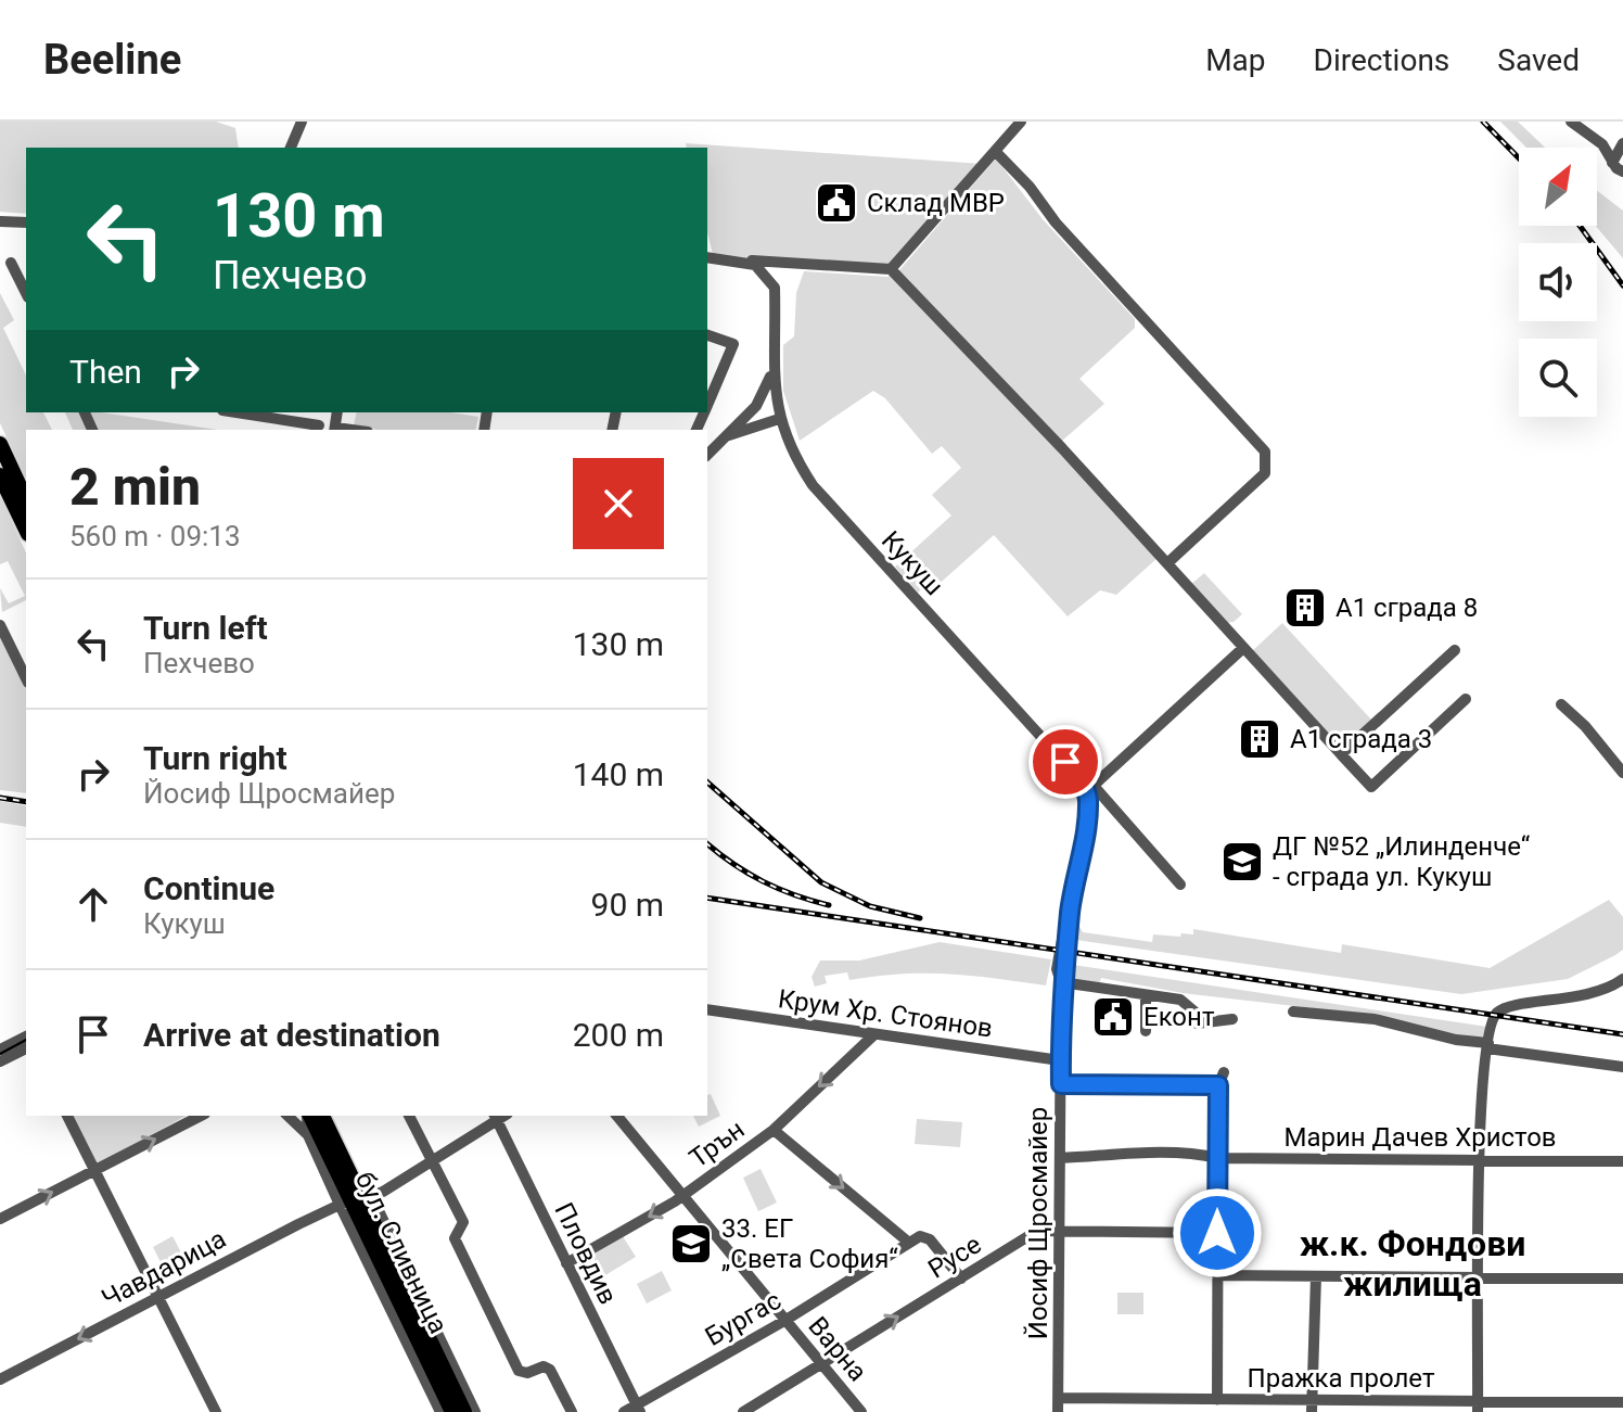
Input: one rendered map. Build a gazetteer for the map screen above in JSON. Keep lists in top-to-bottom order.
{
  "streets": {
    "main road": ["бул. Сливница"],
    "street": [
      "Кукуш",
      "Крум Хр. Стоянов",
      "Марин Дачев Христов",
      "Трън",
      "Йосиф Щросмайер",
      "Пловдив",
      "Русе",
      "Чавдарица",
      "Бургас",
      "Варна",
      "Пражка пролет"
    ]
  },
  "crossings": [
    ["Крум Хр. Стоянов", "Трън"],
    ["Крум Хр. Стоянов", "Йосиф Щросмайер"],
    ["Марин Дачев Христов", "Йосиф Щросмайер"],
    ["Трън", "Пловдив"],
    ["Трън", "Варна"],
    ["Йосиф Щросмайер", "Русе"],
    ["Йосиф Щросмайер", "Пражка пролет"],
    ["бул. Сливница", "Чавдарица"],
    ["Пловдив", "Чавдарица"],
    ["Пловдив", "Бургас"],
    ["Русе", "Варна"],
    ["Бургас", "Варна"]
  ],
  "one_way": ["Трън"],
  "districts": ["ж.к. Фондови жилища"],
  "places": {
    "public building": ["Склад МВР", "Еконт"],
    "building": ["А1 сграда 8", "А1 сграда 3"],
    "school or university": ["ДГ №52 „Илинденче“ - сграда ул. Кукуш", "33. ЕГ „Света София“"]
  },
  "north": "top right",
  "page": {
    "header": "Beeline",
    "nav": ["Map", "Directions", "Saved"],
    "turn": ["130 m", "Пехчево"],
    "then": "Then",
    "heading": ["2 min", "560 m · 09:13"],
    "list": [
      {
        "name": "Turn left",
        "note": "Пехчево",
        "value": "130 m"
      },
      {
        "name": "Turn right",
        "note": "Йосиф Щросмайер",
        "value": "140 m"
      },
      {
        "name": "Continue",
        "note": "Кукуш",
        "value": "90 m"
      },
      {
        "name": "Arrive at destination",
        "value": "200 m"
      }
    ]
  }
}
